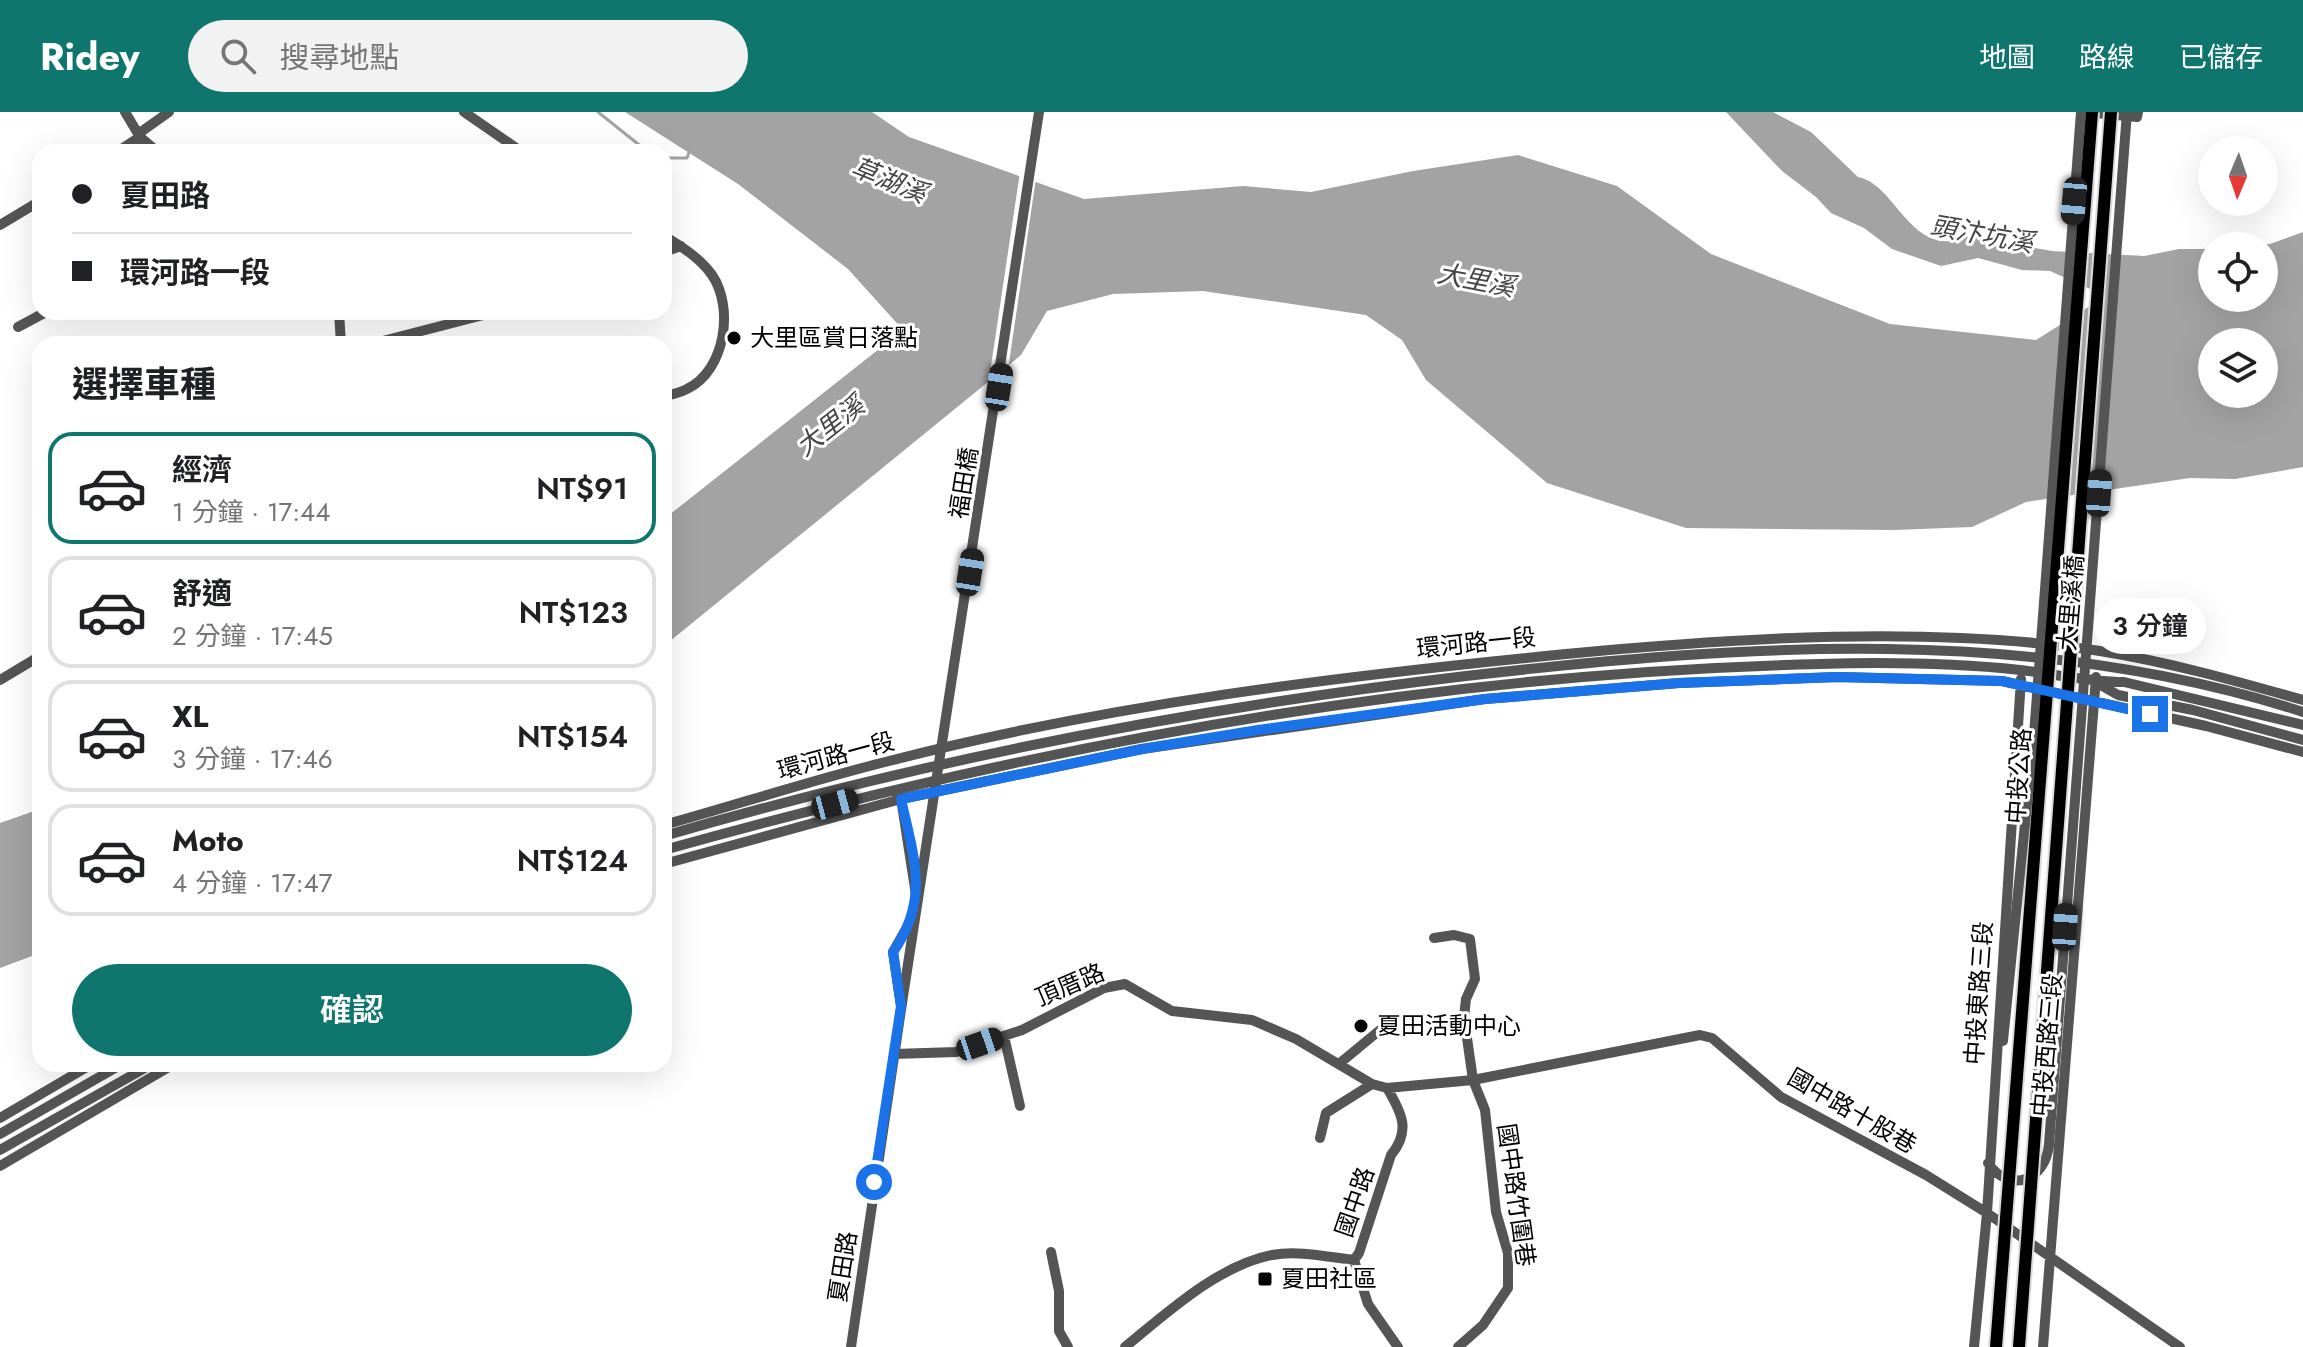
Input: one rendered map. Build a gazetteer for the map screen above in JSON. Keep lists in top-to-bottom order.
{
  "streets": {
    "main road": ["中投公路"],
    "street": [
      "福田橋",
      "大里溪橋",
      "環河路一段",
      "頂厝路",
      "中投東路三段",
      "中投西路三段",
      "國中路十股巷",
      "國中路竹圍巷",
      "國中路",
      "夏田路"
    ]
  },
  "crossings": [
    ["福田橋", "夏田路"],
    ["大里溪橋", "中投東路三段"],
    ["環河路一段", "中投東路三段"],
    ["環河路一段", "中投西路三段"],
    ["頂厝路", "國中路"],
    ["頂厝路", "夏田路"],
    ["中投東路三段", "國中路十股巷"],
    ["中投西路三段", "國中路十股巷"],
    ["國中路十股巷", "國中路竹圍巷"]
  ],
  "water": ["草湖溪", "頭汴坑溪", "大里溪"],
  "places": {
    "other": ["大里區賞日落點", "夏田活動中心"],
    "transit": ["夏田社區"]
  },
  "north": "bottom",
  "page": {
    "header": "Ridey",
    "search": "搜尋地點",
    "nav": ["地圖", "路線", "已儲存"],
    "banner": ["夏田路", "環河路一段"],
    "heading": "選擇車種",
    "list": [
      {
        "name": "經濟",
        "note": "1 分鐘 · 17:44",
        "value": "NT$91"
      },
      {
        "name": "舒適",
        "note": "2 分鐘 · 17:45",
        "value": "NT$123"
      },
      {
        "name": "XL",
        "note": "3 分鐘 · 17:46",
        "value": "NT$154"
      },
      {
        "name": "Moto",
        "note": "4 分鐘 · 17:47",
        "value": "NT$124"
      }
    ],
    "bubble": "3 分鐘",
    "buttons": "確認"
  }
}
